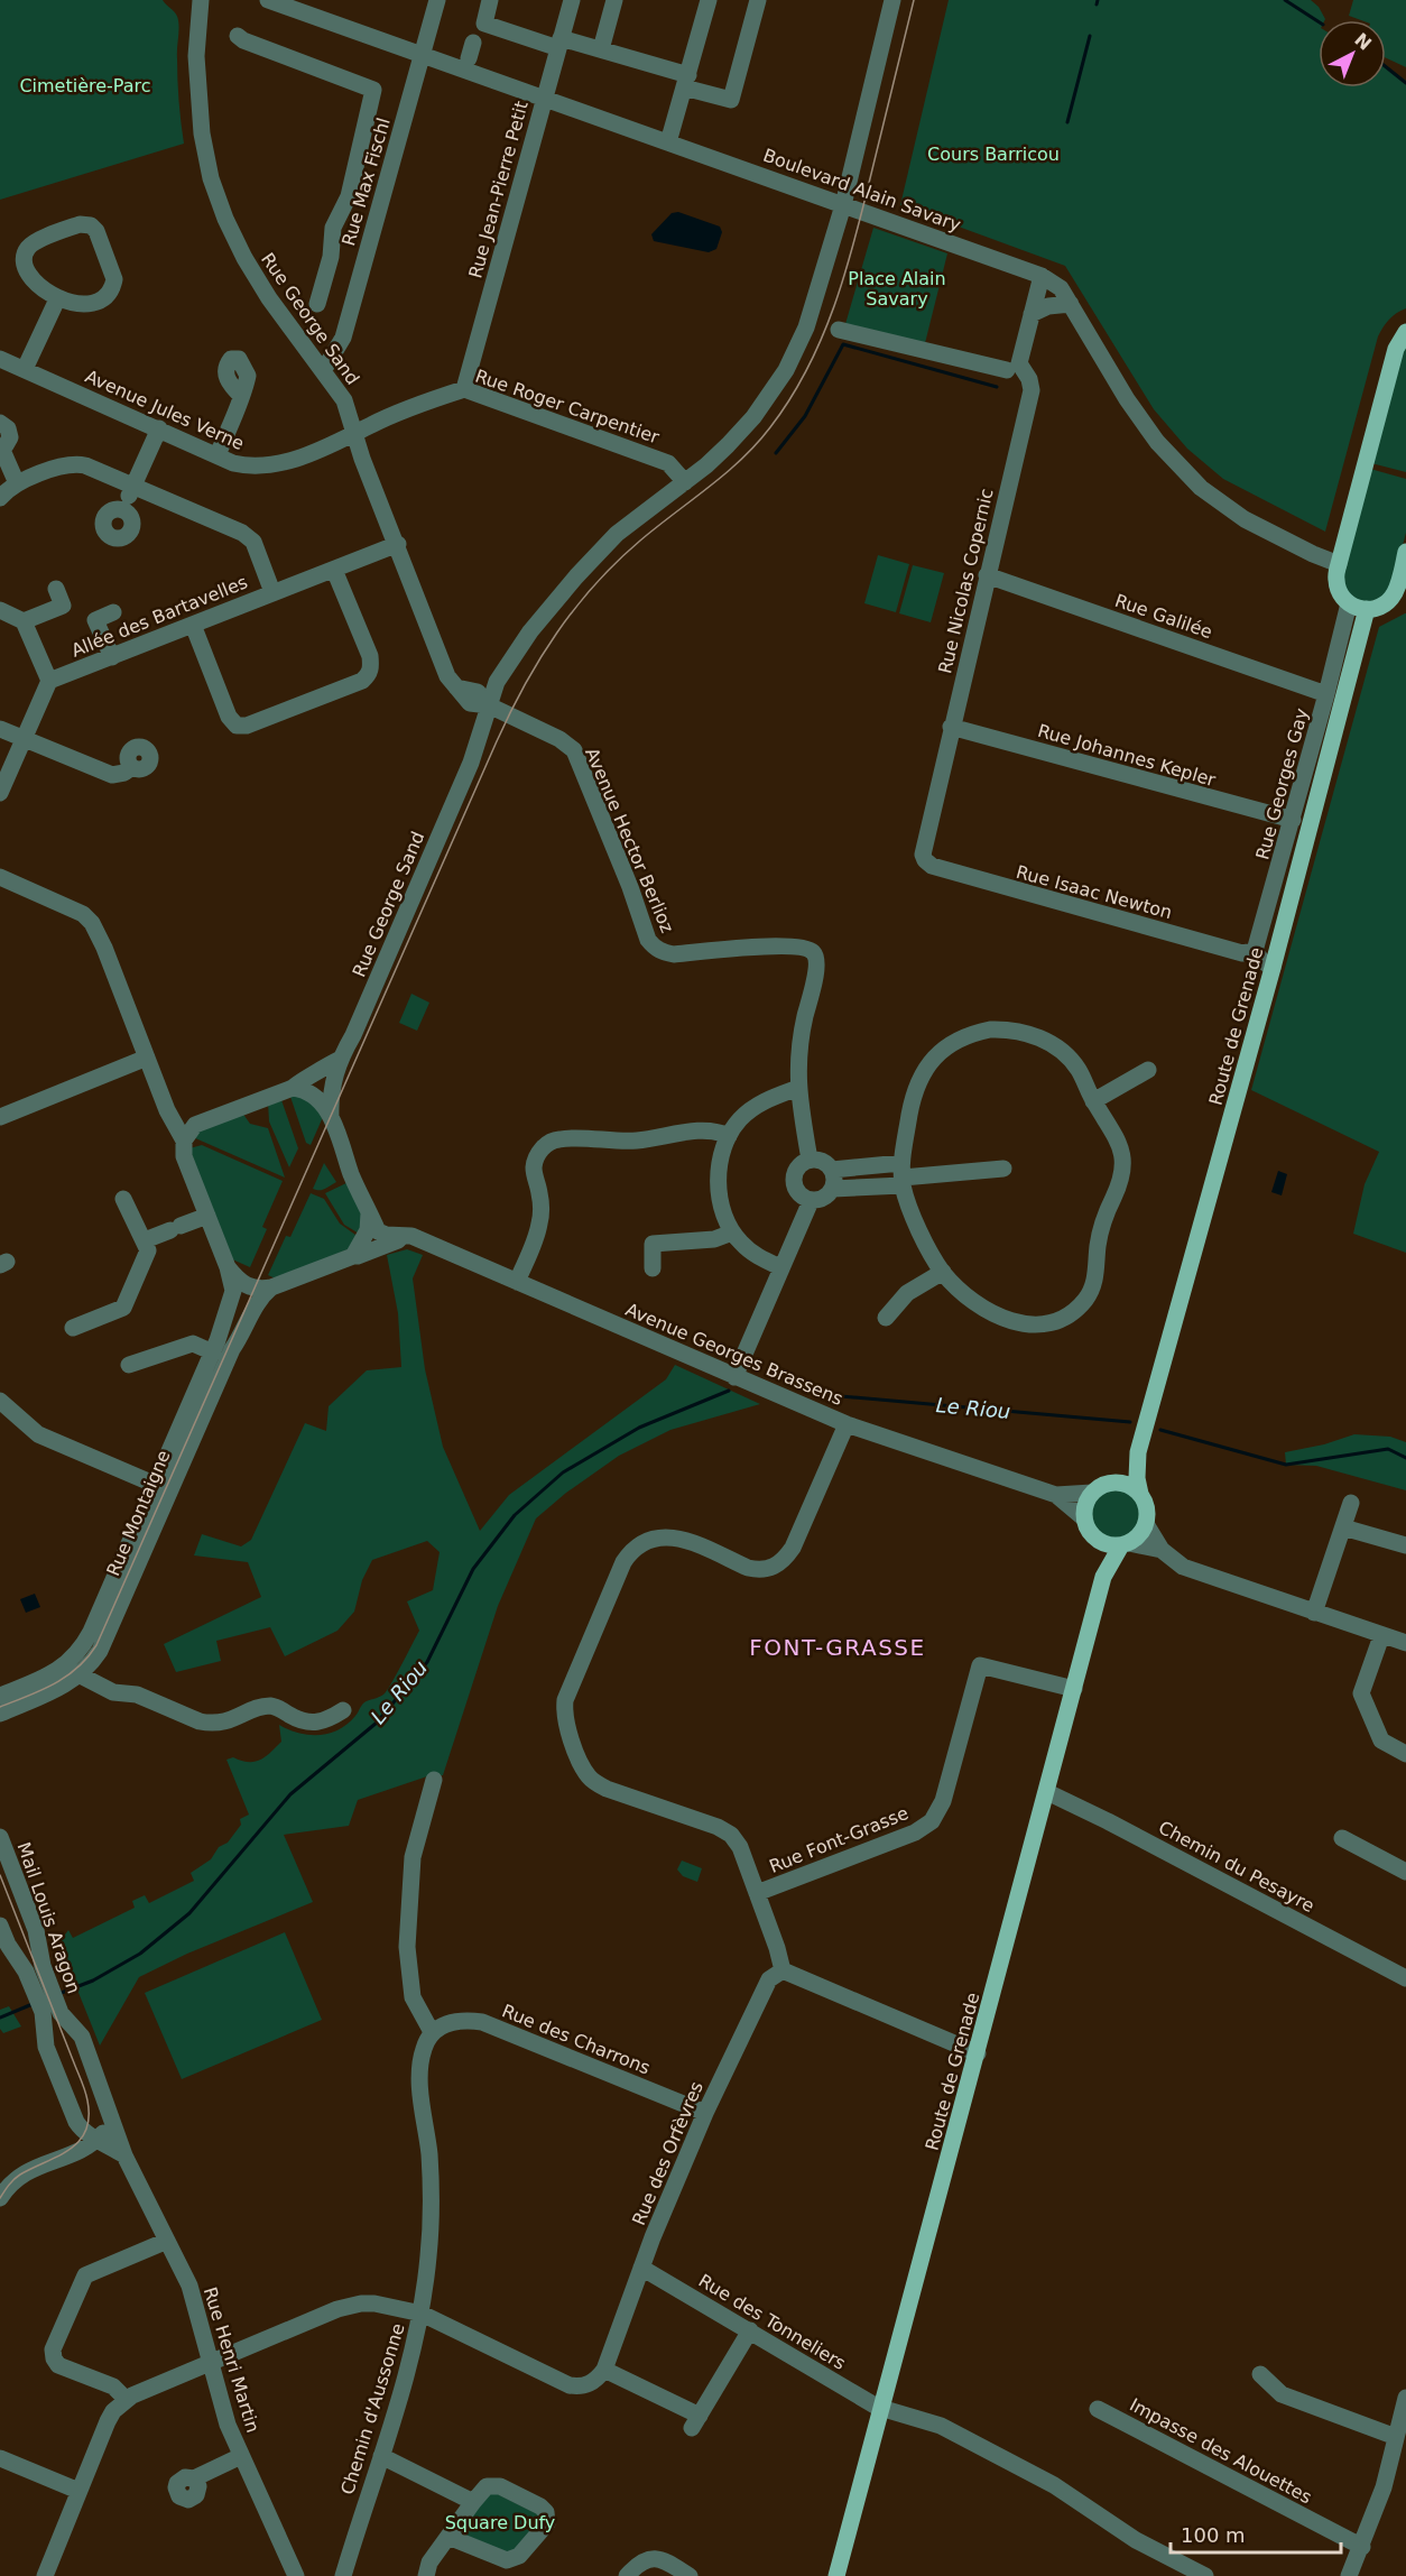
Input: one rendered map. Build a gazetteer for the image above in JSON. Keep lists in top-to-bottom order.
{
  "streets": {
    "main road": ["Route de Grenade"],
    "street": [
      "Rue Max Fischl",
      "Rue Jean-Pierre Petit",
      "Boulevard Alain Savary",
      "Rue George Sand",
      "Rue Roger Carpentier",
      "Avenue Jules Verne",
      "Rue Nicolas Copernic",
      "Allée des Bartavelles",
      "Rue Galilée",
      "Rue Johannes Kepler",
      "Rue Georges Gay",
      "Avenue Hector Berlioz",
      "Rue Isaac Newton",
      "Avenue Georges Brassens",
      "Rue Montaigne",
      "Rue Font-Grasse",
      "Chemin du Pesayre",
      "Mail Louis Aragon",
      "Rue des Charrons",
      "Rue des Orfèvres",
      "Rue des Tonneliers",
      "Rue Henri Martin",
      "Chemin d'Aussonne",
      "Impasse des Alouettes"
    ]
  },
  "crossings": [
    ["Rue Max Fischl", "Boulevard Alain Savary"],
    ["Rue Max Fischl", "Rue George Sand"],
    ["Rue Jean-Pierre Petit", "Boulevard Alain Savary"],
    ["Rue Jean-Pierre Petit", "Rue Roger Carpentier"],
    ["Rue George Sand", "Rue Roger Carpentier"],
    ["Rue George Sand", "Avenue Jules Verne"],
    ["Rue George Sand", "Allée des Bartavelles"],
    ["Rue George Sand", "Avenue Hector Berlioz"],
    ["Rue George Sand", "Avenue Georges Brassens"],
    ["Rue George Sand", "Rue Montaigne"],
    ["Rue Roger Carpentier", "Avenue Jules Verne"],
    ["Rue Nicolas Copernic", "Rue Galilée"],
    ["Rue Nicolas Copernic", "Rue Johannes Kepler"],
    ["Rue Nicolas Copernic", "Rue Isaac Newton"],
    ["Rue Galilée", "Rue Georges Gay"],
    ["Rue Johannes Kepler", "Rue Georges Gay"],
    ["Rue Georges Gay", "Rue Isaac Newton"],
    ["Route de Grenade", "Rue Font-Grasse"],
    ["Route de Grenade", "Chemin du Pesayre"],
    ["Route de Grenade", "Rue des Tonneliers"],
    ["Avenue Georges Brassens", "Rue Montaigne"],
    ["Mail Louis Aragon", "Rue Henri Martin"],
    ["Rue des Charrons", "Rue des Orfèvres"],
    ["Rue des Charrons", "Chemin d'Aussonne"],
    ["Rue des Orfèvres", "Rue des Tonneliers"]
  ],
  "districts": ["FONT-GRASSE"],
  "water": ["Le Riou"],
  "parks": [
    "Cimetière-Parc",
    "Cours Barricou",
    "Place Alain Savary",
    "Square Dufy"
  ],
  "scale_bar": "100 m",
  "north": "top right"
}
